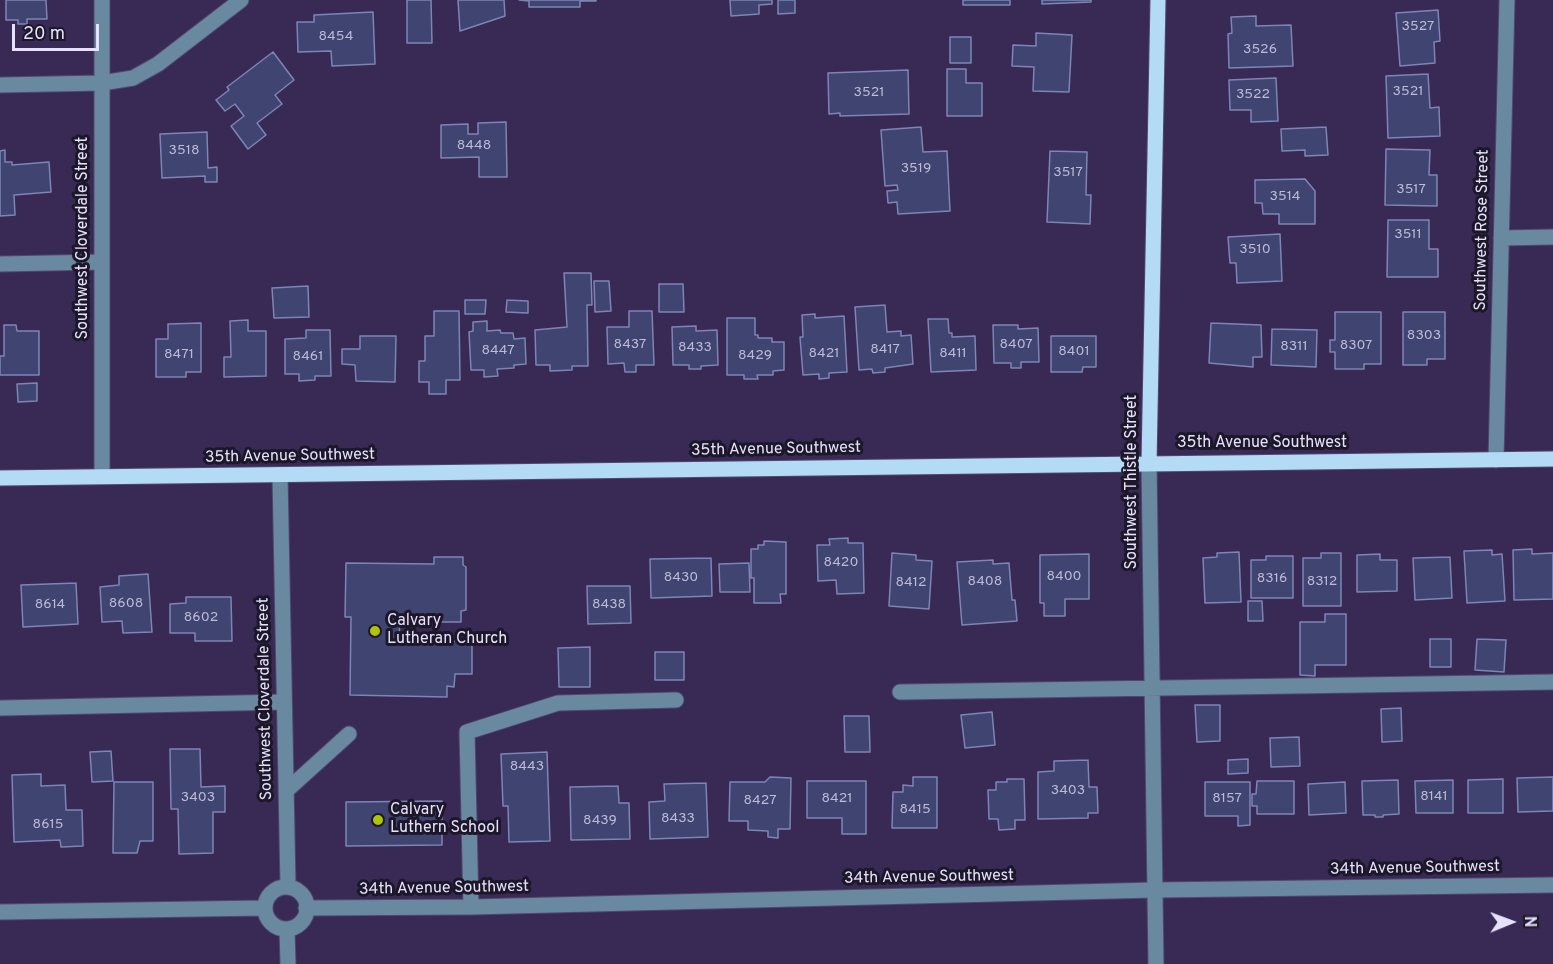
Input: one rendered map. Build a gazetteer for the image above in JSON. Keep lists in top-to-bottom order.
{
  "streets": {
    "main road": ["35th Avenue Southwest", "Southwest Thistle Street"],
    "street": ["Southwest Rose Street", "Southwest Cloverdale Street", "34th Avenue Southwest"]
  },
  "crossings": [
    ["Southwest Rose Street", "35th Avenue Southwest"],
    ["Southwest Cloverdale Street", "35th Avenue Southwest"],
    ["Southwest Cloverdale Street", "34th Avenue Southwest"],
    ["35th Avenue Southwest", "Southwest Thistle Street"],
    ["Southwest Thistle Street", "34th Avenue Southwest"]
  ],
  "places": ["Calvary Lutheran Church", "Calvary Luthern School"],
  "house_numbers": [
    "3527",
    "8454",
    "3526",
    "3521",
    "3521",
    "3522",
    "8448",
    "3518",
    "3519",
    "3517",
    "3517",
    "3514",
    "3511",
    "3510",
    "8303",
    "8437",
    "8407",
    "8307",
    "8311",
    "8433",
    "8417",
    "8447",
    "8401",
    "8421",
    "8411",
    "8471",
    "8429",
    "8461",
    "8420",
    "8400",
    "8430",
    "8316",
    "8408",
    "8312",
    "8412",
    "8608",
    "8614",
    "8438",
    "8602",
    "8443",
    "3403",
    "8141",
    "3403",
    "8421",
    "8157",
    "8427",
    "8415",
    "8433",
    "8439",
    "8615"
  ],
  "scale_bar": "20 m",
  "north": "right"
}
